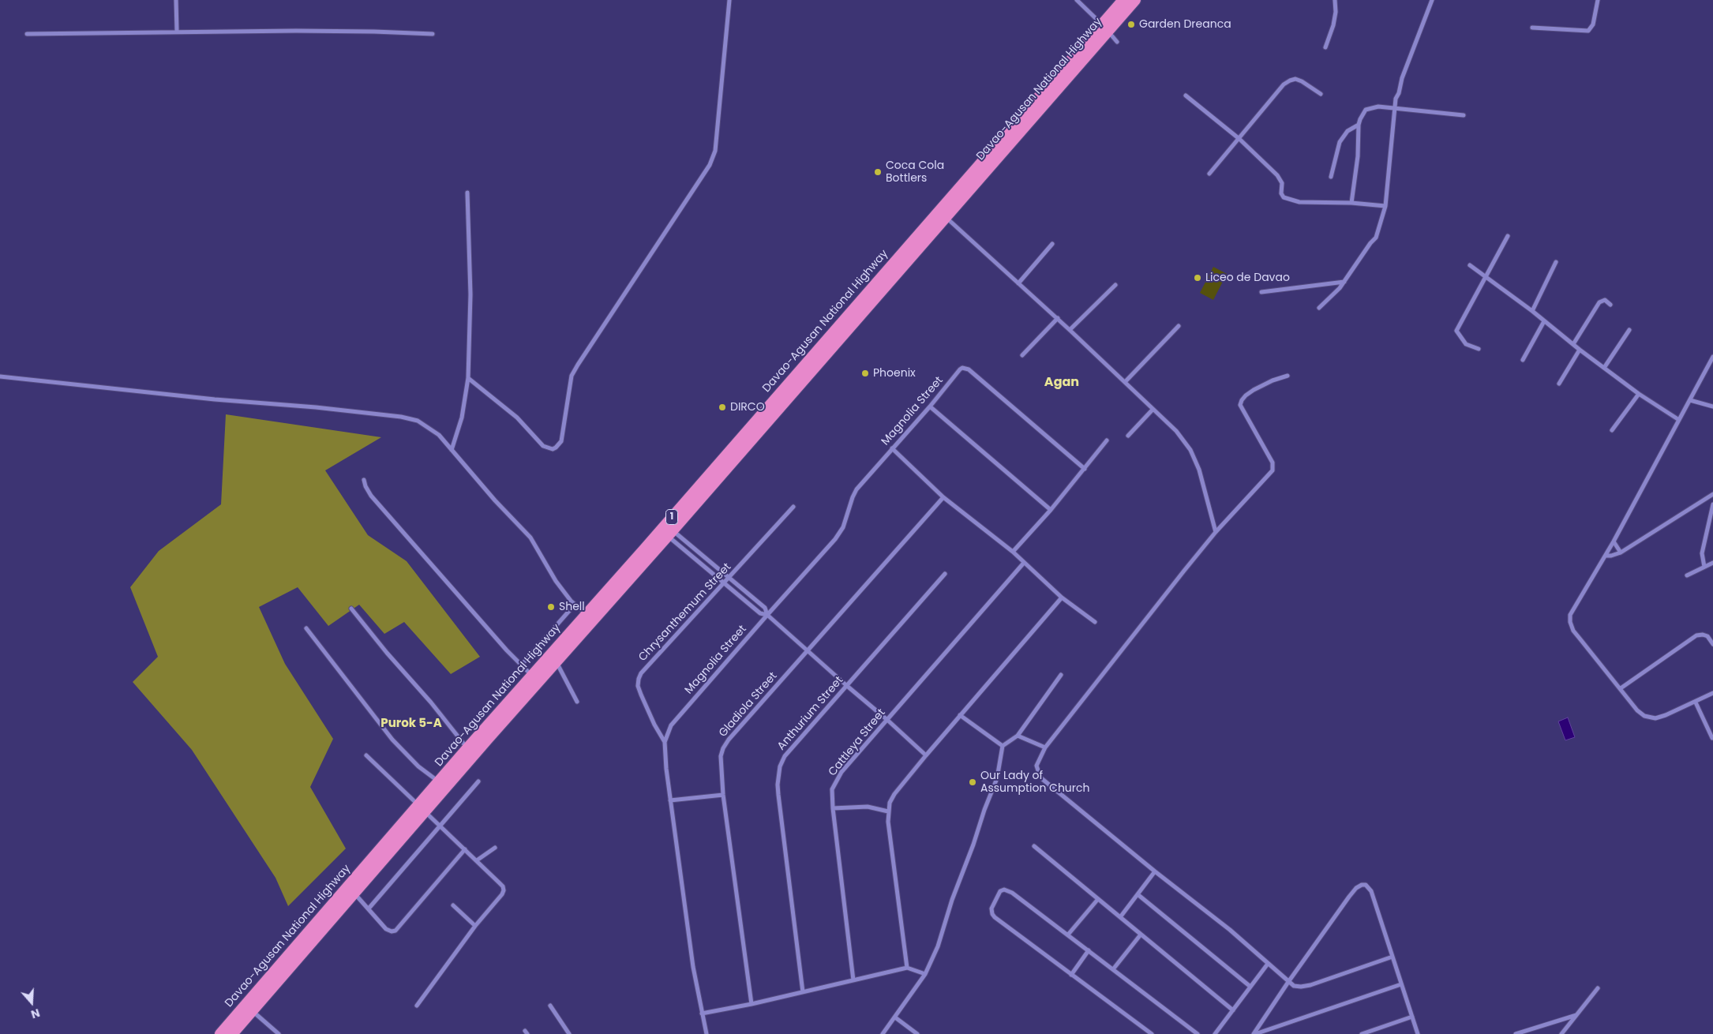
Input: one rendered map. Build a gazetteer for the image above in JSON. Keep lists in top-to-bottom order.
{
  "streets": {
    "highway": ["Davao-Agusan National Highway", "1"],
    "street": [
      "Magnolia Street",
      "Chrysanthemum Street",
      "Gladiola Street",
      "Anthurium Street",
      "Cattleya Street"
    ]
  },
  "crossings": [
    ["Magnolia Street", "Chrysanthemum Street"]
  ],
  "districts": ["Agan", "Purok 5-A"],
  "places": [
    "Garden Dreanca",
    "Coca Cola Bottlers",
    "Liceo de Davao",
    "Phoenix",
    "DIRCO",
    "Shell",
    "Our Lady of Assumption Church"
  ],
  "north": "bottom"
}
